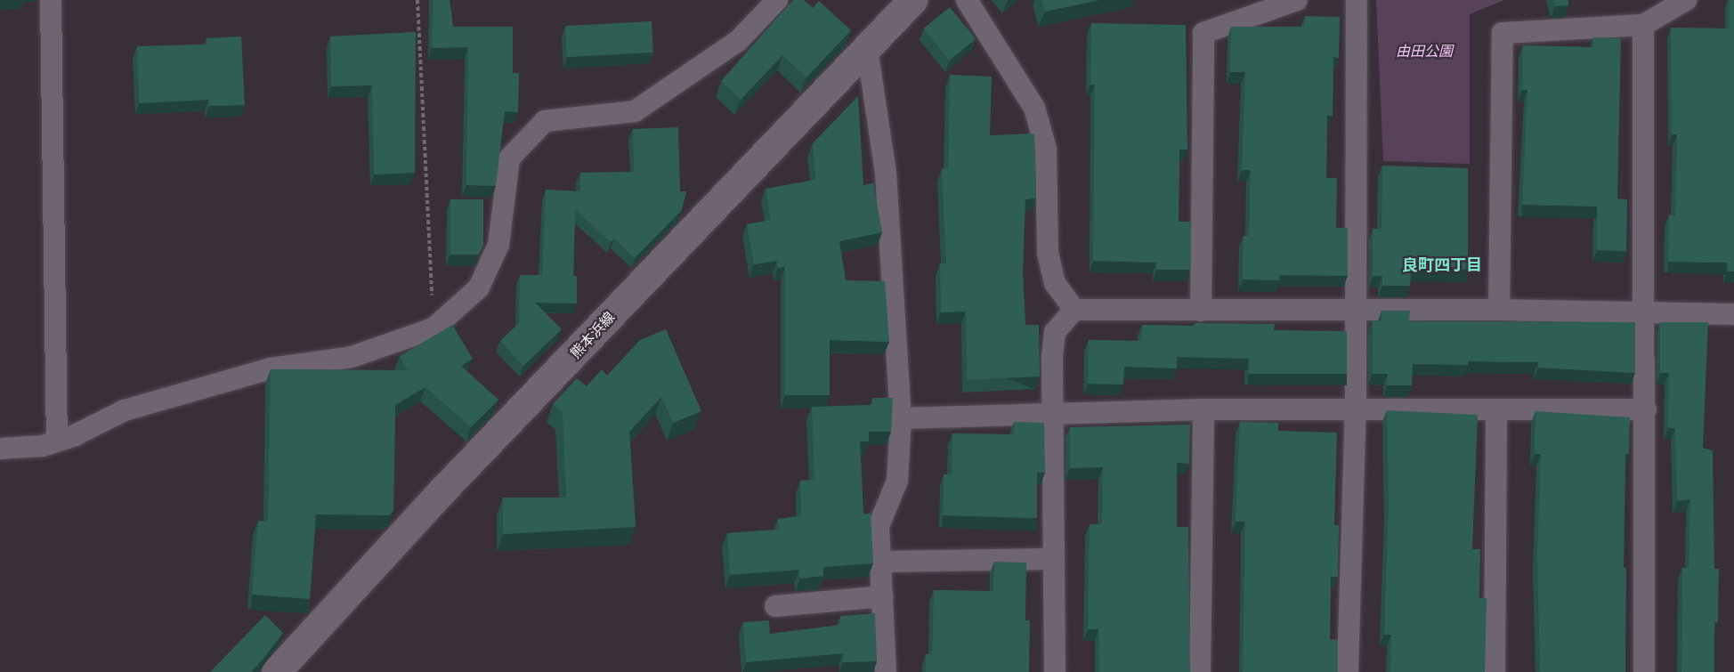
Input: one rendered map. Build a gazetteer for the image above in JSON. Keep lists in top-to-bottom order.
{
  "streets": {
    "main road": ["熊本浜線"]
  },
  "districts": ["良町四丁目"],
  "parks": ["由田公園"]
}
